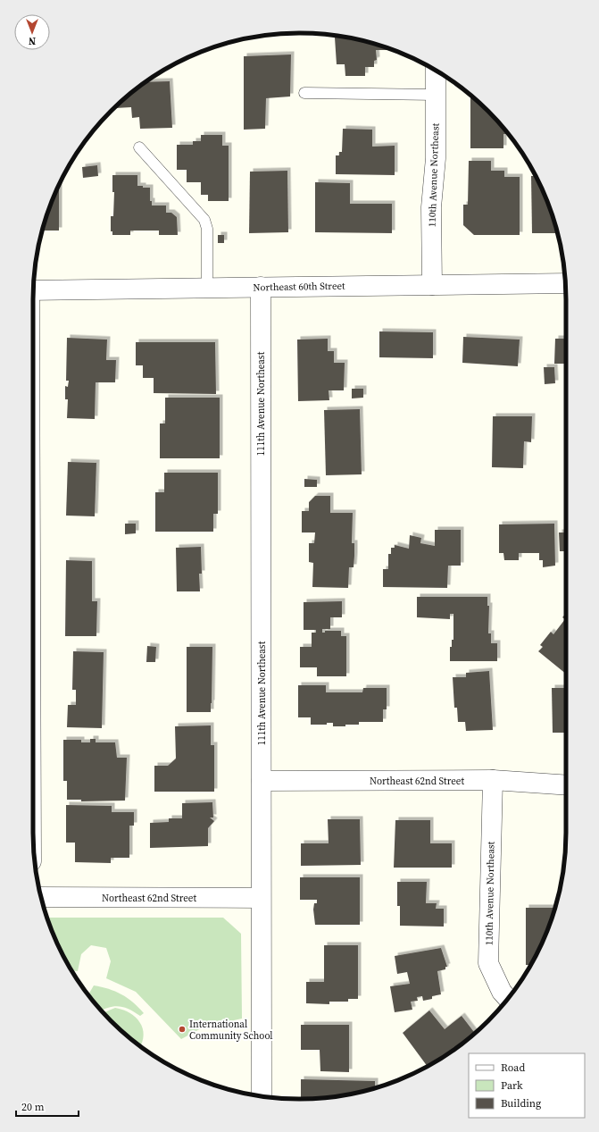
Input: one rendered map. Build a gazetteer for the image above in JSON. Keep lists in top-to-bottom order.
{
  "streets": {
    "street": [
      "110th Avenue Northeast",
      "Northeast 60th Street",
      "111th Avenue Northeast",
      "Northeast 62nd Street"
    ]
  },
  "crossings": [
    ["110th Avenue Northeast", "Northeast 60th Street"],
    ["110th Avenue Northeast", "Northeast 62nd Street"],
    ["Northeast 60th Street", "111th Avenue Northeast"],
    ["111th Avenue Northeast", "Northeast 62nd Street"]
  ],
  "places": ["International Community School"],
  "legend": ["Road", "Park", "Building"],
  "scale_bar": "20 m",
  "north": "bottom"
}
